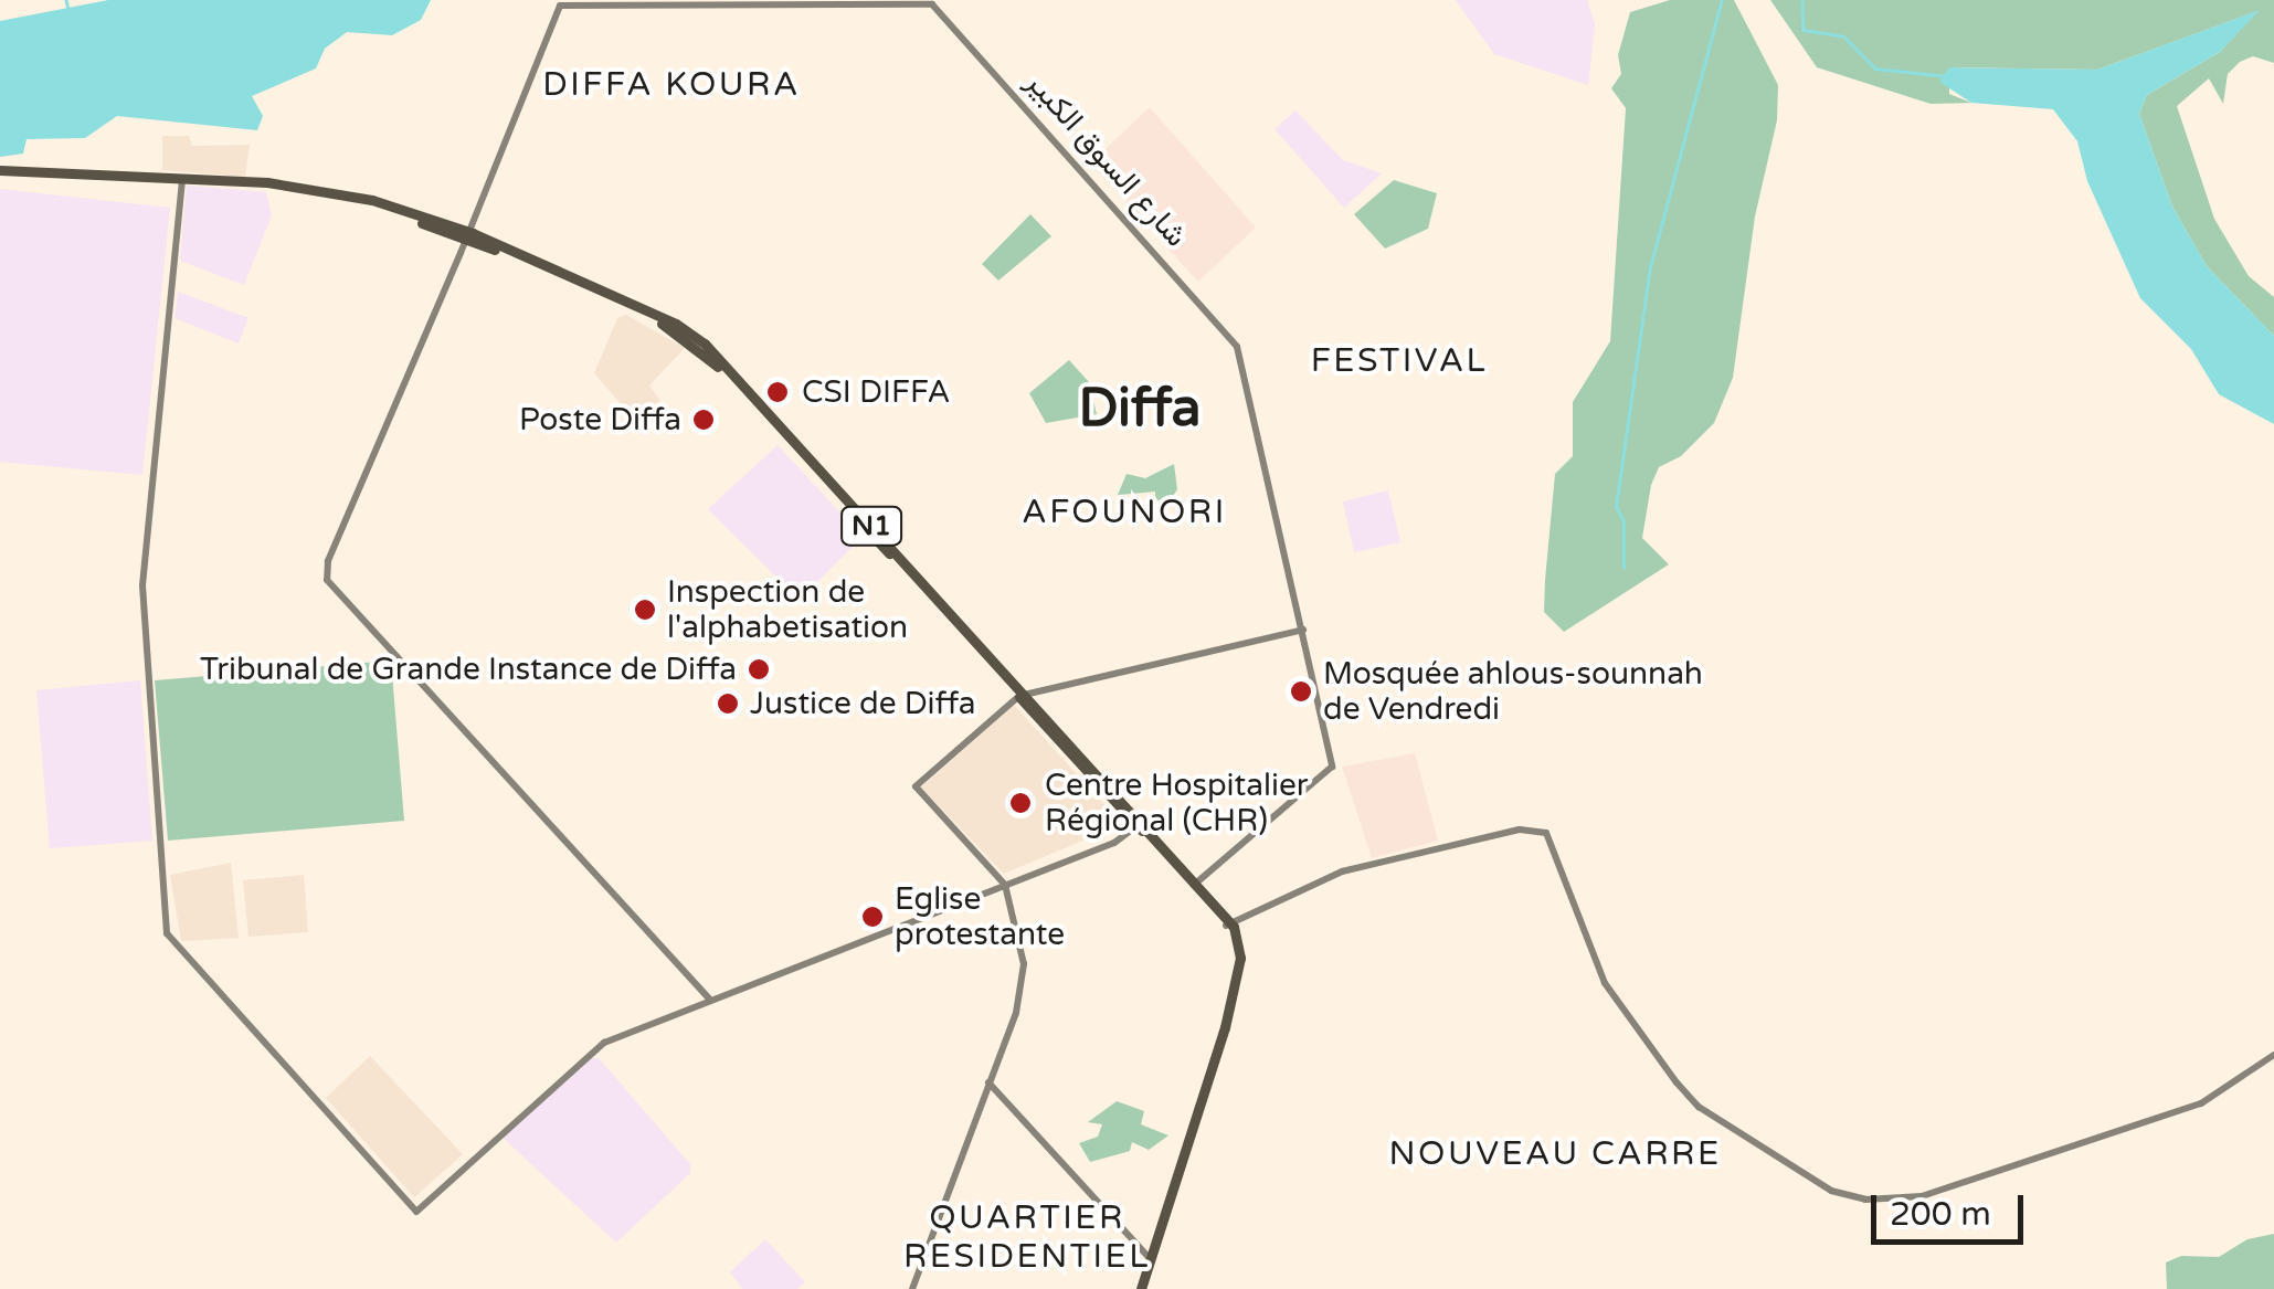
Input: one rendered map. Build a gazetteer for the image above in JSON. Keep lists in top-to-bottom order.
{
  "streets": {
    "highway": ["N1"],
    "street": ["شارع السوق الكبير"]
  },
  "crossings": [
    ["شارع السوق الكبير", "N1"]
  ],
  "districts": [
    "DIFFA KOURA",
    "FESTIVAL",
    "Diffa",
    "AFOUNORI",
    "NOUVEAU CARRE",
    "QUARTIER RESIDENTIEL"
  ],
  "places": [
    "CSI DIFFA",
    "Poste Diffa",
    "Inspection de l'alphabetisation",
    "Tribunal de Grande Instance de Diffa",
    "Mosquée ahlous-sounnah de Vendredi",
    "Justice de Diffa",
    "Centre Hospitalier Régional (CHR)",
    "Eglise protestante"
  ],
  "scale_bar": "200 m"
}
